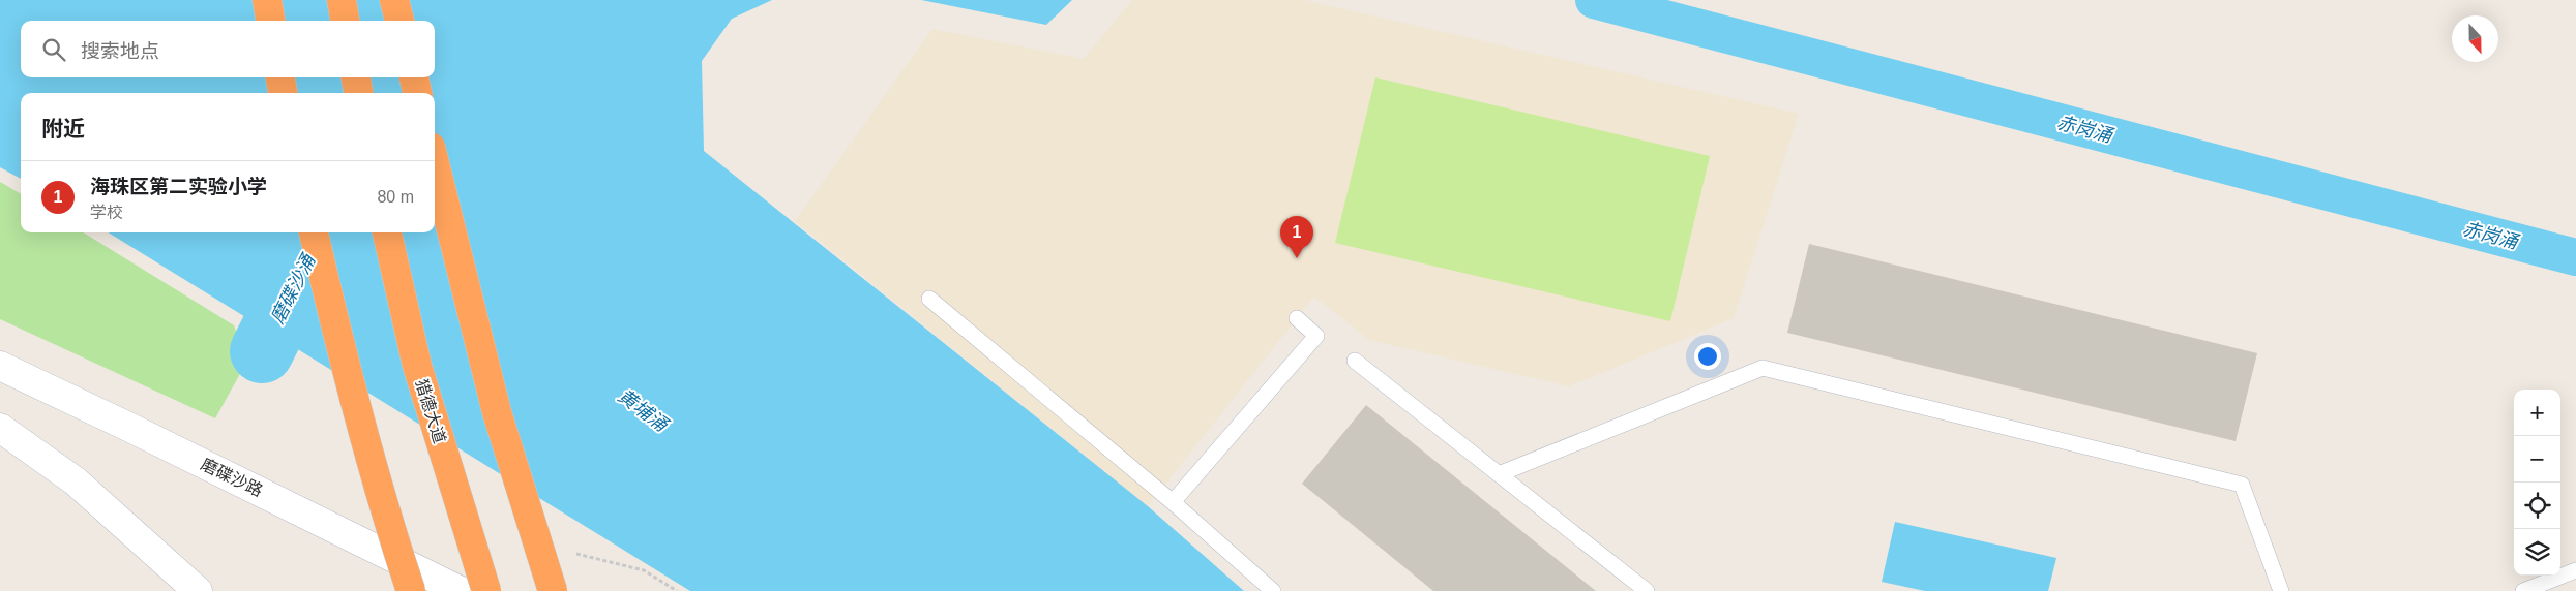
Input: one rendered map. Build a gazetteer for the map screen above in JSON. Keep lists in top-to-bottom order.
{
  "streets": {
    "highway": ["猎德大道"],
    "street": ["磨碟沙路"]
  },
  "water": ["赤岗涌", "磨碟沙涌", "黄埔涌"],
  "north": "bottom",
  "page": {
    "search": "搜索地点",
    "heading": "附近",
    "list": [
      {
        "mark": "1",
        "name": "海珠区第二实验小学",
        "note": "学校",
        "value": "80 m"
      }
    ],
    "pins": "1",
    "map_buttons": ["+", "−"]
  }
}
